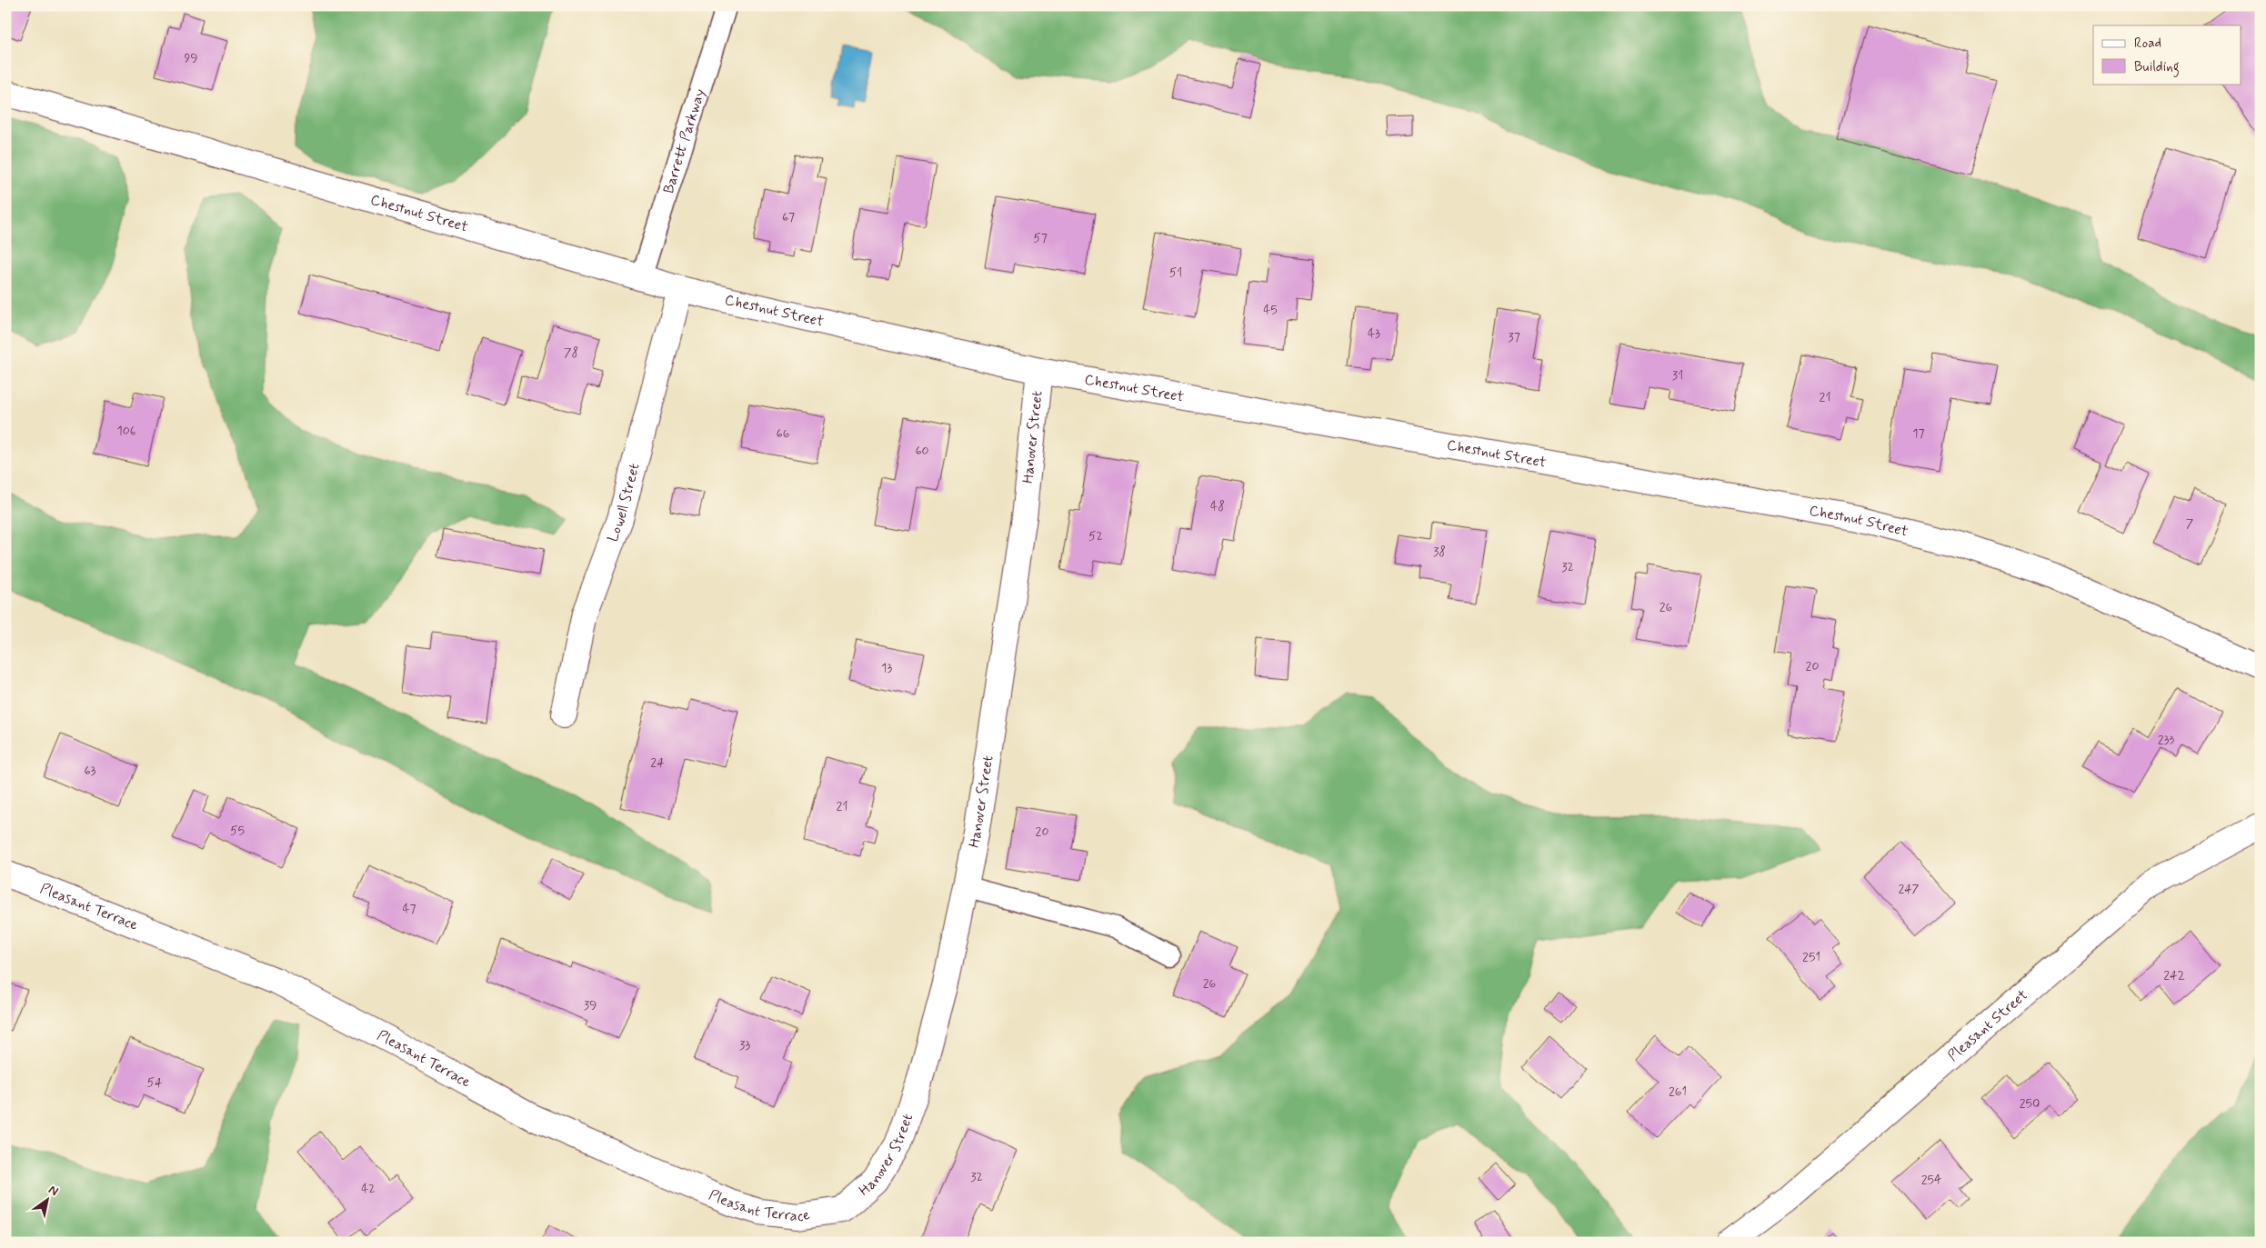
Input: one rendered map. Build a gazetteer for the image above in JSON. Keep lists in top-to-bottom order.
{
  "streets": {
    "street": [
      "Chestnut Street",
      "Hanover Street",
      "Lowell Street",
      "Pleasant Terrace",
      "Pleasant Street"
    ],
    "lane": ["Barrett Parkway"]
  },
  "crossings": [
    ["Barrett Parkway", "Chestnut Street"],
    ["Chestnut Street", "Hanover Street"],
    ["Chestnut Street", "Lowell Street"],
    ["Hanover Street", "Pleasant Terrace"]
  ],
  "house_numbers": [
    "99",
    "67",
    "57",
    "51",
    "45",
    "43",
    "37",
    "78",
    "31",
    "21",
    "106",
    "66",
    "17",
    "60",
    "48",
    "7",
    "52",
    "38",
    "32",
    "26",
    "20",
    "13",
    "233",
    "24",
    "63",
    "21",
    "55",
    "20",
    "247",
    "47",
    "251",
    "242",
    "26",
    "39",
    "33",
    "54",
    "261",
    "250",
    "32",
    "254",
    "42"
  ],
  "legend": ["Road", "Building"],
  "north": "top right"
}
